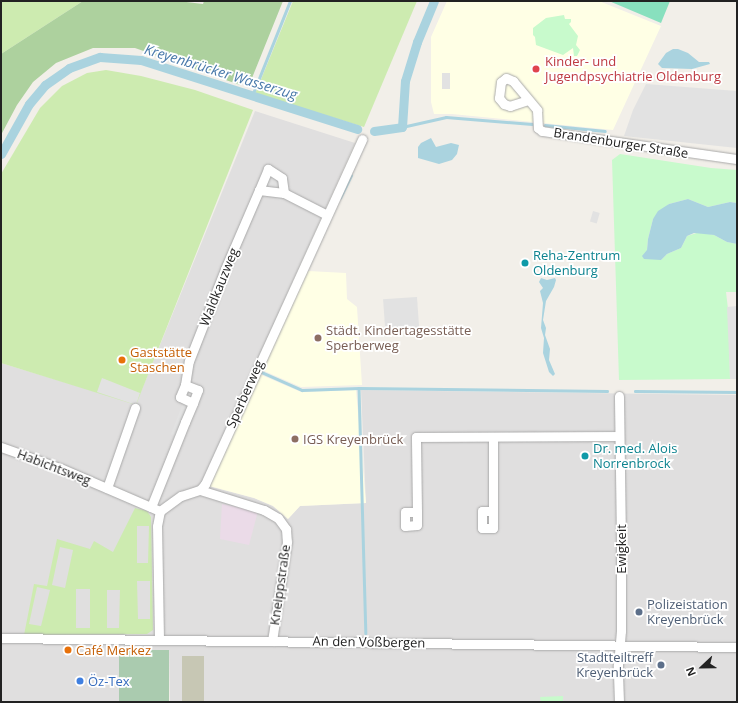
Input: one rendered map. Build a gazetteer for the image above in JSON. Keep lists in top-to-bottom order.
{
  "streets": {
    "street": [
      "Brandenburger Straße",
      "Waldkauzweg",
      "Sperberweg",
      "Habichtsweg",
      "Ewigkeit",
      "Kneippstraße",
      "An den Voßbergen"
    ]
  },
  "crossings": [
    ["Sperberweg", "Kneippstraße"],
    ["Ewigkeit", "An den Voßbergen"],
    ["Kneippstraße", "An den Voßbergen"]
  ],
  "water": ["Kreyenbrücker Wasserzug"],
  "places": [
    "Kinder- und Jugendpsychiatrie Oldenburg",
    "Reha-Zentrum Oldenburg",
    "Städt. Kindertagesstätte Sperberweg",
    "Gaststätte Staschen",
    "IGS Kreyenbrück",
    "Dr. med. Alois Norrenbrock",
    "Polizeistation Kreyenbrück",
    "Café Merkez",
    "Stadtteiltreff Kreyenbrück",
    "Öz-Tex"
  ],
  "north": "left"
}
